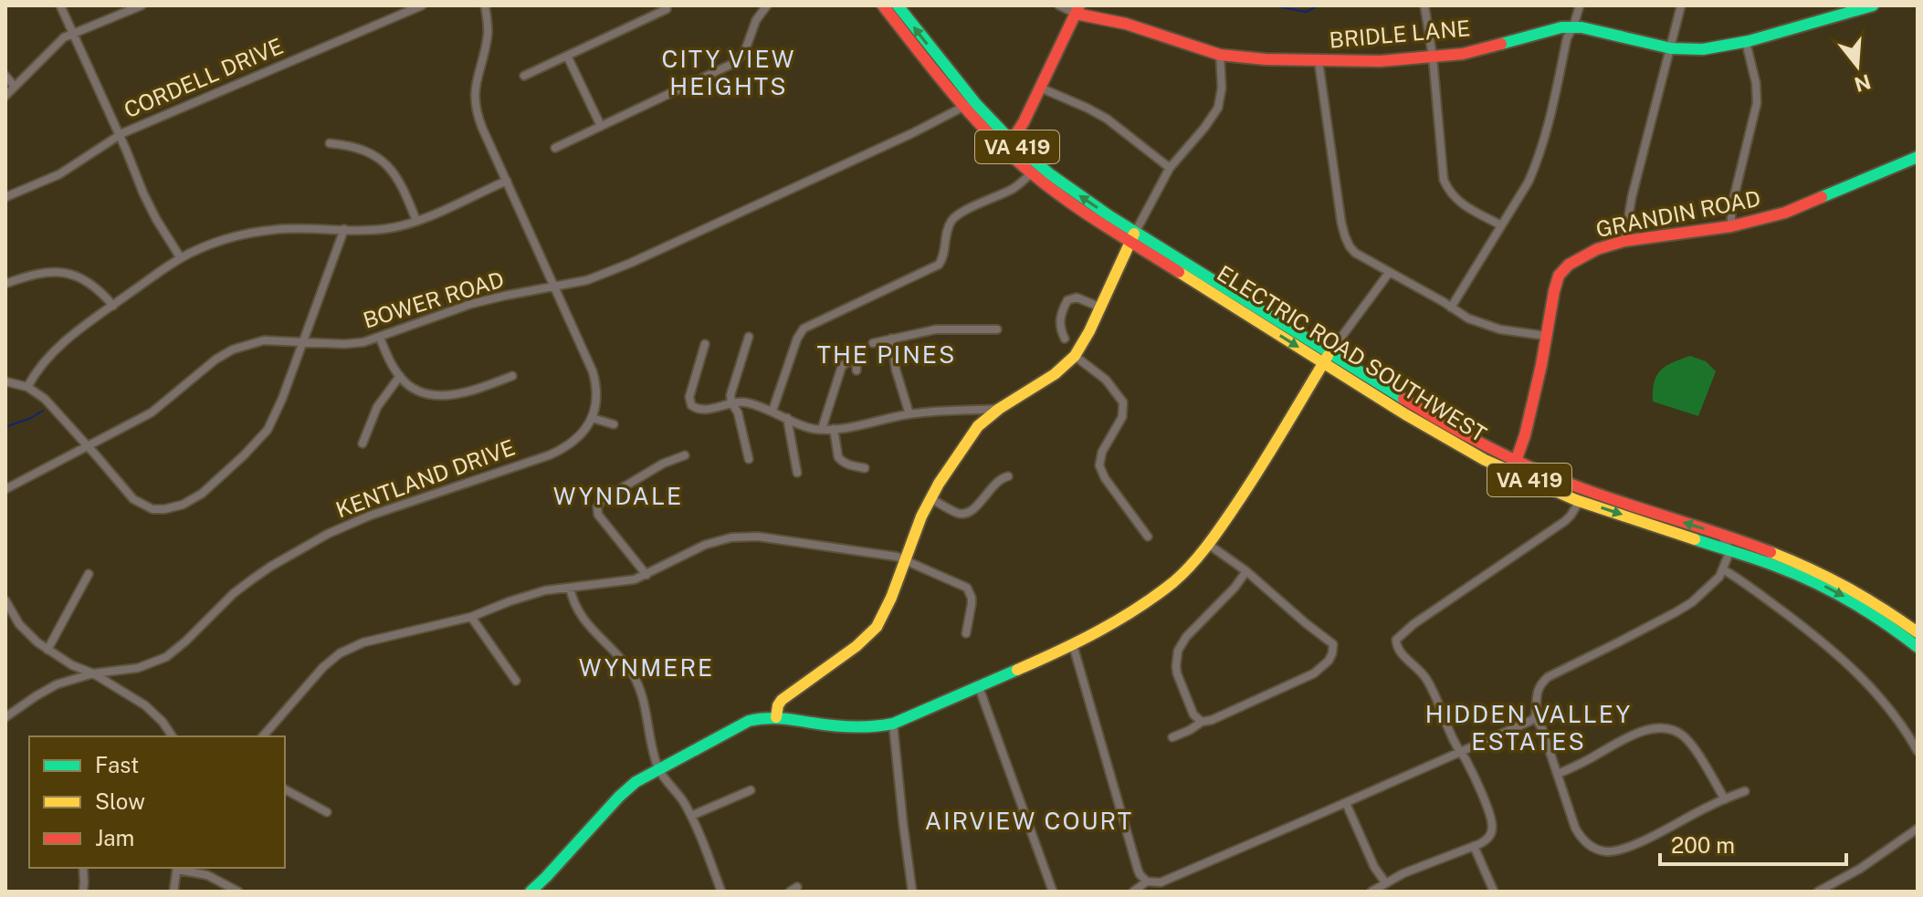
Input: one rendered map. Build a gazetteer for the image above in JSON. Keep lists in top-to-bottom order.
{
  "streets": {
    "street": [
      "BRIDLE LANE",
      "CORDELL DRIVE",
      "VA 419",
      "GRANDIN ROAD",
      "BOWER ROAD",
      "ELECTRIC ROAD SOUTHWEST",
      "KENTLAND DRIVE"
    ]
  },
  "crossings": [
    ["VA 419", "BOWER ROAD"],
    ["VA 419", "ELECTRIC ROAD SOUTHWEST"],
    ["GRANDIN ROAD", "ELECTRIC ROAD SOUTHWEST"]
  ],
  "districts": [
    "CITY VIEW HEIGHTS",
    "THE PINES",
    "WYNDALE",
    "WYNMERE",
    "HIDDEN VALLEY ESTATES",
    "AIRVIEW COURT"
  ],
  "legend": ["Fast", "Slow", "Jam"],
  "scale_bar": "200 m",
  "north": "bottom"
}
